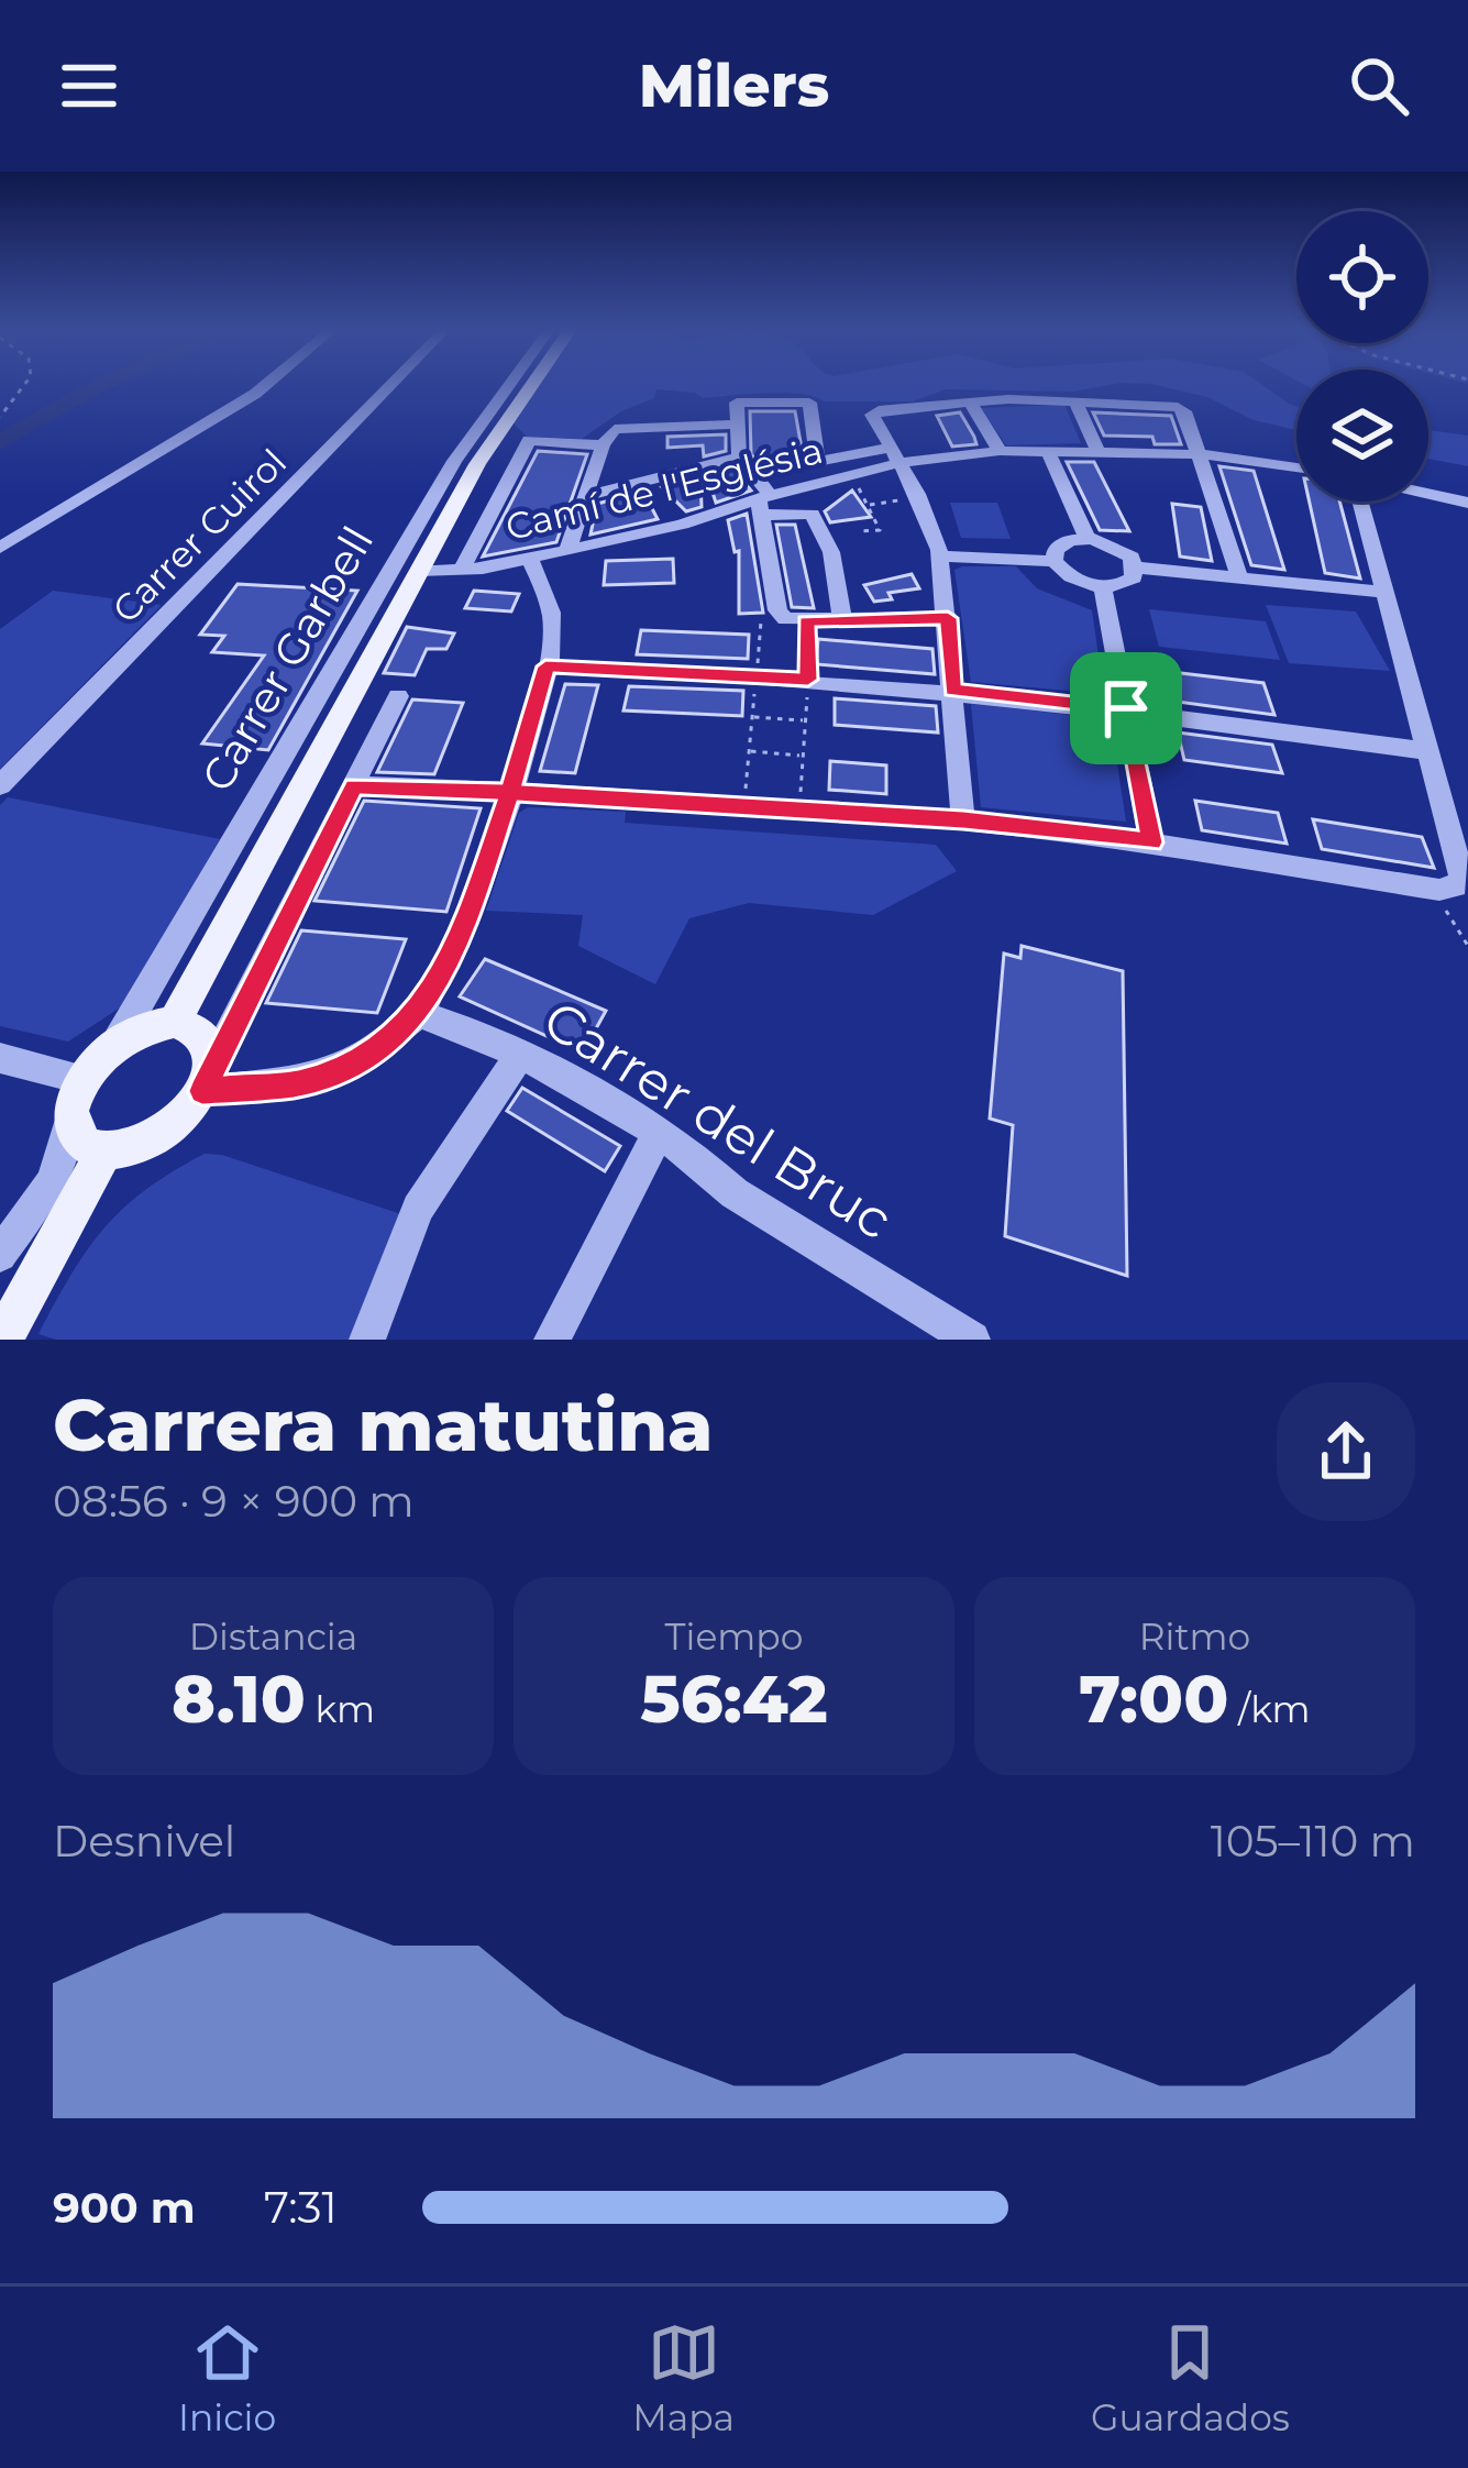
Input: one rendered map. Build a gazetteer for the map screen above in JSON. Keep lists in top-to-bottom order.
{
  "streets": {
    "street": [
      "Camí de l'Església",
      "Carrer Cuirol",
      "Carrer Garbell",
      "Carrer del Bruc"
    ]
  },
  "page": {
    "header": "Milers",
    "heading": ["Carrera matutina", "08:56 · 9 × 900 m"],
    "stats": [
      ["Distancia", "8.10 km"],
      ["Tiempo", "56:42"],
      ["Ritmo", "7:00 /km"]
    ],
    "chart": ["Desnivel", "105–110 m"],
    "list": [
      {
        "name": "900 m",
        "note": "7:31"
      }
    ],
    "tabs": ["Inicio", "Mapa", "Guardados"]
  }
}
